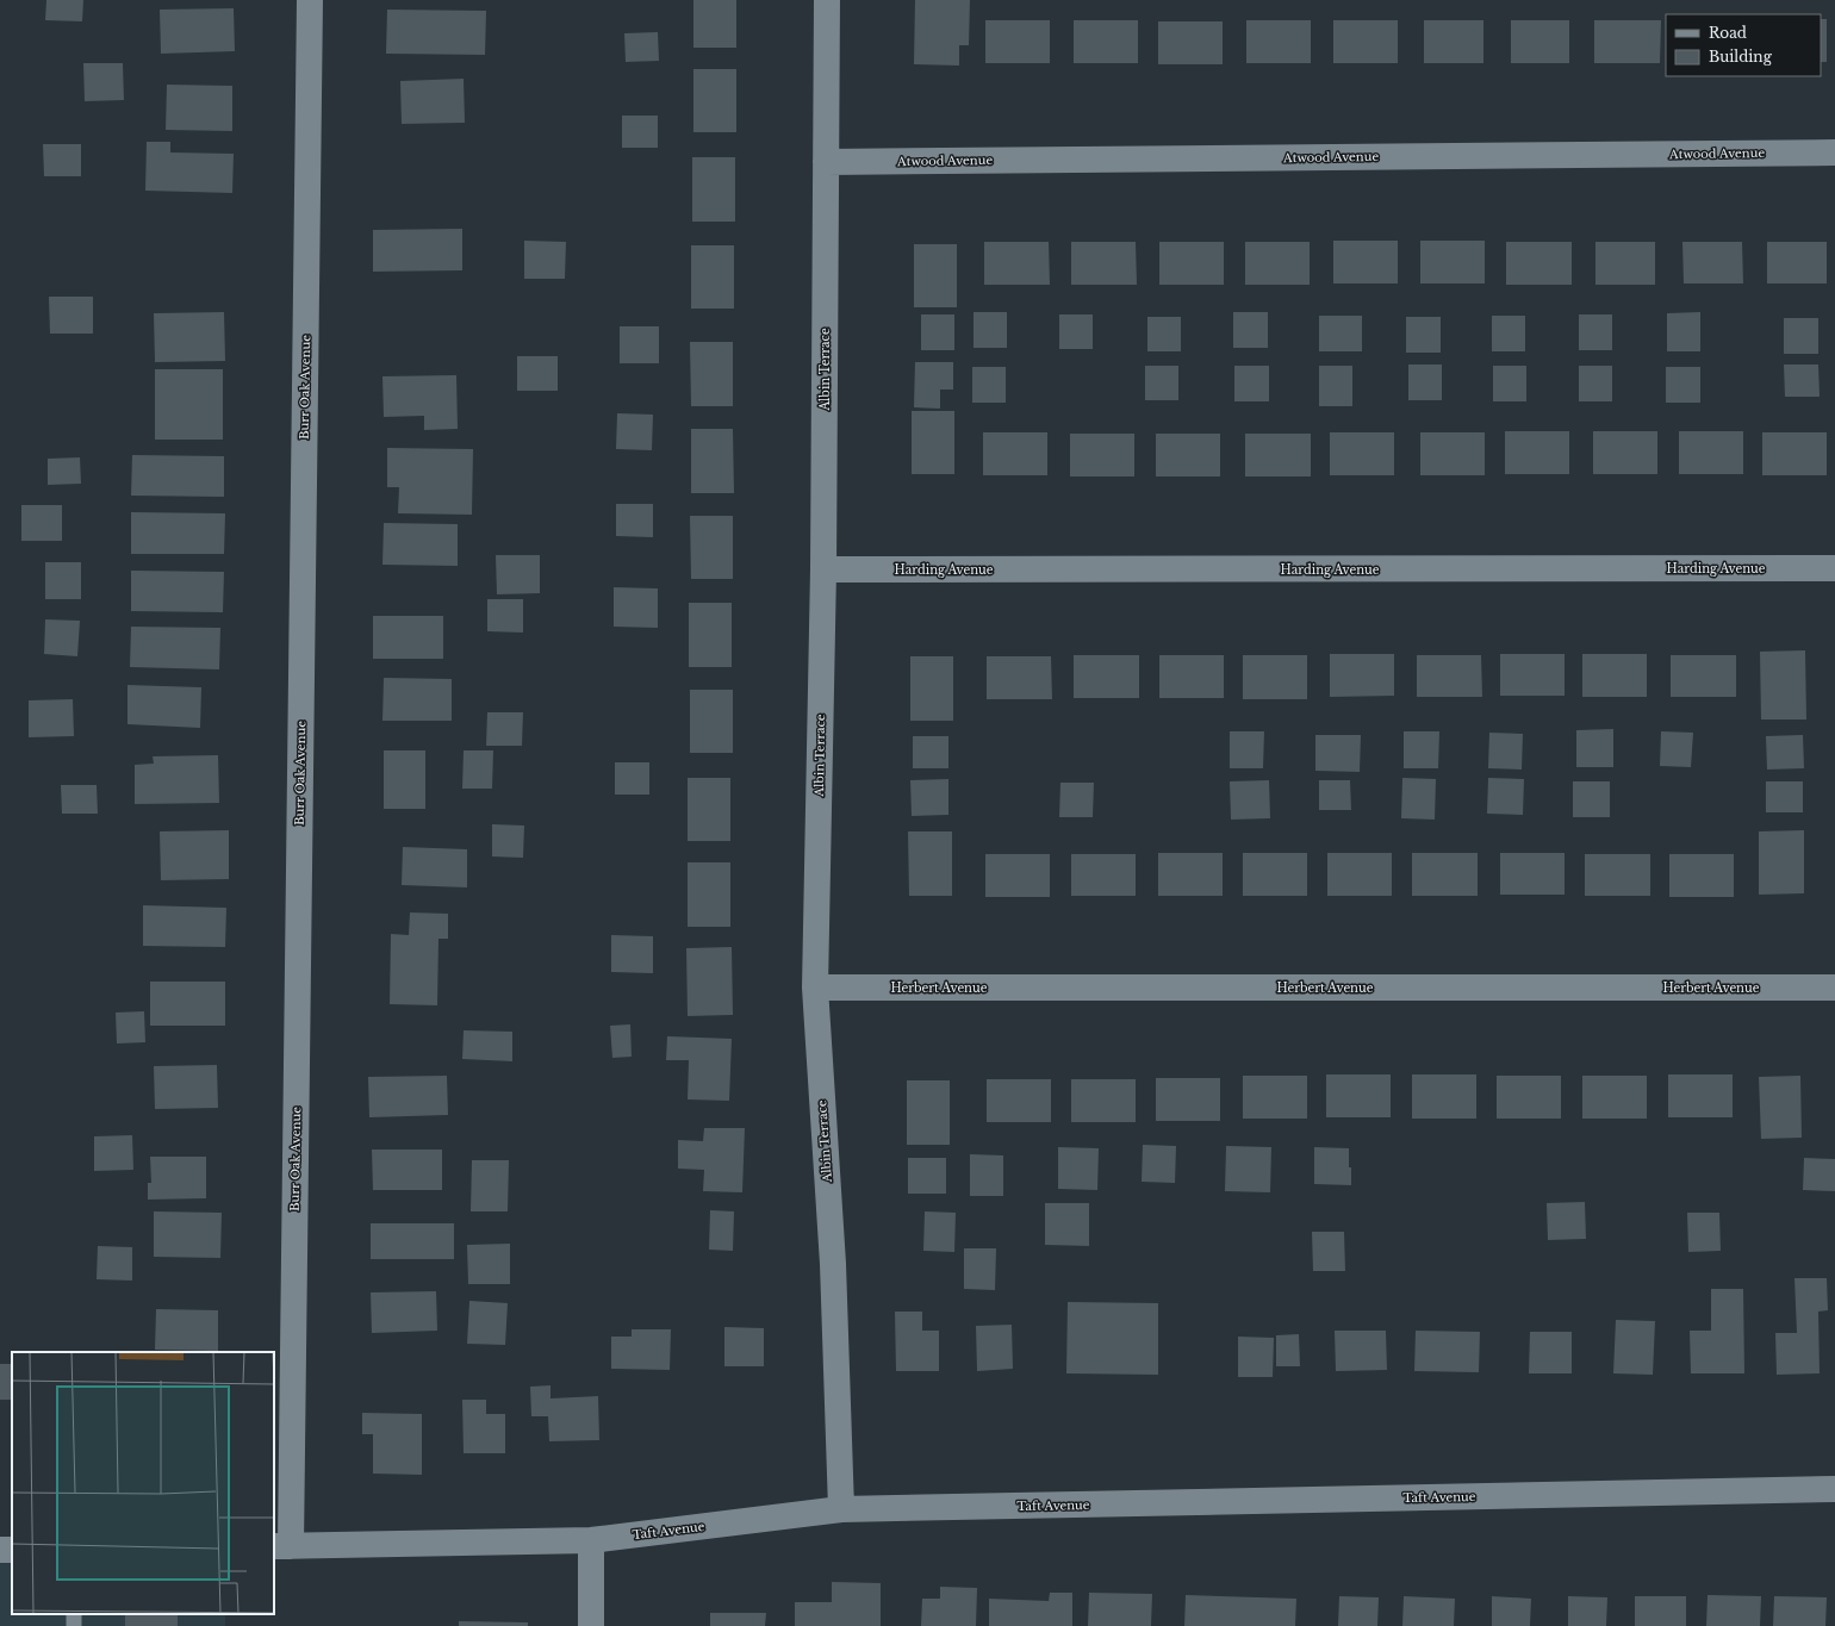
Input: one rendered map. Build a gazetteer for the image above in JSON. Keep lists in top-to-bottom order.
{
  "streets": {
    "street": [
      "Atwood Avenue",
      "Albin Terrace",
      "Burr Oak Avenue",
      "Harding Avenue",
      "Herbert Avenue",
      "Taft Avenue"
    ]
  },
  "crossings": [
    ["Atwood Avenue", "Albin Terrace"],
    ["Albin Terrace", "Harding Avenue"],
    ["Albin Terrace", "Herbert Avenue"],
    ["Albin Terrace", "Taft Avenue"],
    ["Burr Oak Avenue", "Taft Avenue"]
  ],
  "legend": ["Road", "Building"]
}
